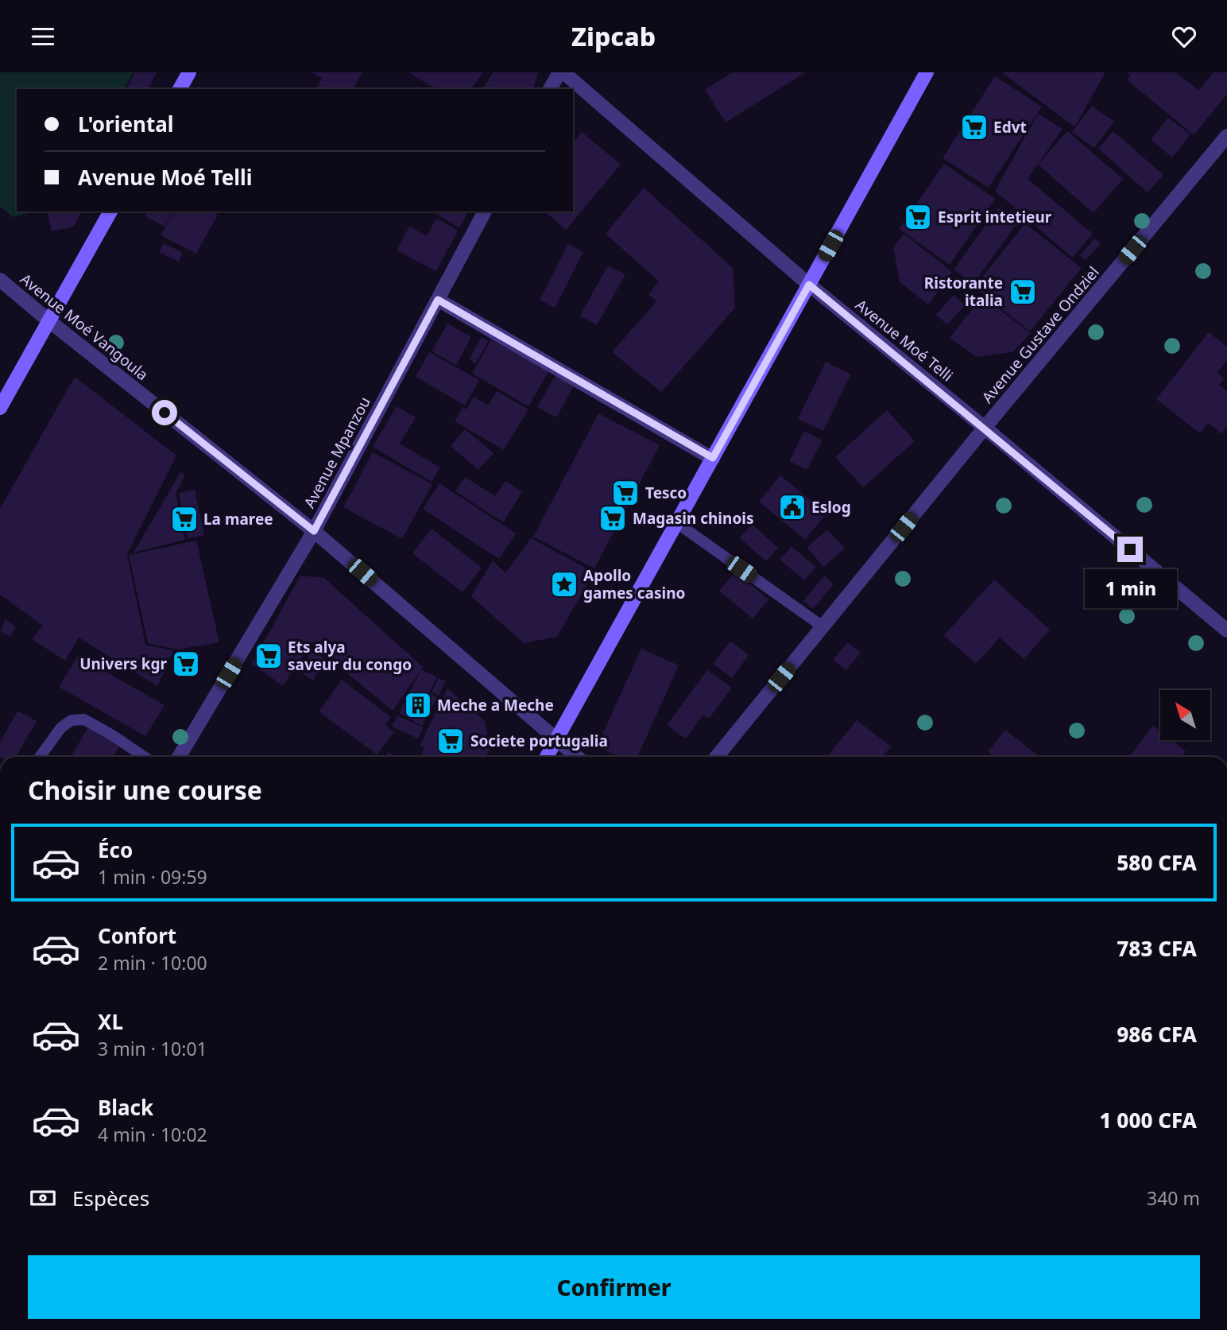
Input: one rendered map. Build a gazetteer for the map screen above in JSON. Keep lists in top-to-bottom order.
{
  "streets": {
    "street": [
      "Avenue Moé Vangoula",
      "Avenue Gustave Ondziel",
      "Avenue Moé Telli",
      "Avenue Mpanzou"
    ]
  },
  "crossings": [
    ["Avenue Moé Vangoula", "Avenue Mpanzou"],
    ["Avenue Gustave Ondziel", "Avenue Moé Telli"]
  ],
  "places": {
    "supermarket": [
      "Edvt",
      "Esprit intetieur",
      "Ristorante italia",
      "Tesco",
      "Magasin chinois",
      "La maree",
      "Ets alya saveur du congo",
      "Univers kgr",
      "Societe portugalia"
    ],
    "public building": ["Eslog"],
    "place": ["Apollo games casino"],
    "building": ["Meche a Meche"]
  },
  "north": "top left",
  "page": {
    "header": "Zipcab",
    "banner": ["L'oriental", "Avenue Moé Telli"],
    "bubble": "1 min",
    "heading": "Choisir une course",
    "list": [
      {
        "name": "Éco",
        "note": "1 min · 09:59",
        "value": "580 CFA"
      },
      {
        "name": "Confort",
        "note": "2 min · 10:00",
        "value": "783 CFA"
      },
      {
        "name": "XL",
        "note": "3 min · 10:01",
        "value": "986 CFA"
      },
      {
        "name": "Black",
        "note": "4 min · 10:02",
        "value": "1 000 CFA"
      }
    ],
    "pay": ["Espèces", "340 m"],
    "buttons": "Confirmer"
  }
}
